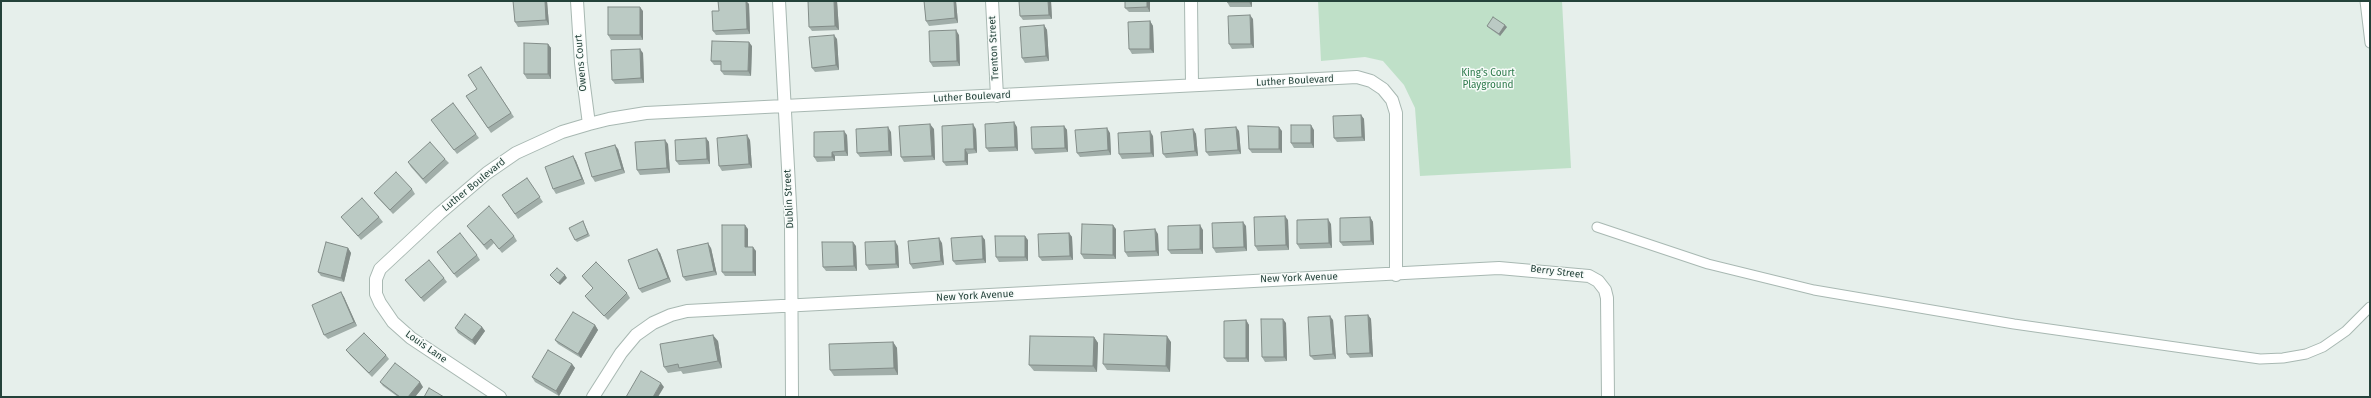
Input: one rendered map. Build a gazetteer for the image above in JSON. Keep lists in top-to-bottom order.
{
  "streets": {
    "street": [
      "Trenton Street",
      "Owens Court",
      "Luther Boulevard",
      "Dublin Street",
      "Berry Street",
      "New York Avenue",
      "Louis Lane"
    ]
  },
  "crossings": [
    ["Trenton Street", "Luther Boulevard"],
    ["Owens Court", "Luther Boulevard"],
    ["Luther Boulevard", "Dublin Street"],
    ["Luther Boulevard", "Berry Street"],
    ["Luther Boulevard", "New York Avenue"],
    ["Luther Boulevard", "Louis Lane"],
    ["Dublin Street", "New York Avenue"],
    ["Berry Street", "New York Avenue"]
  ],
  "parks": ["King's Court Playground"]
}
